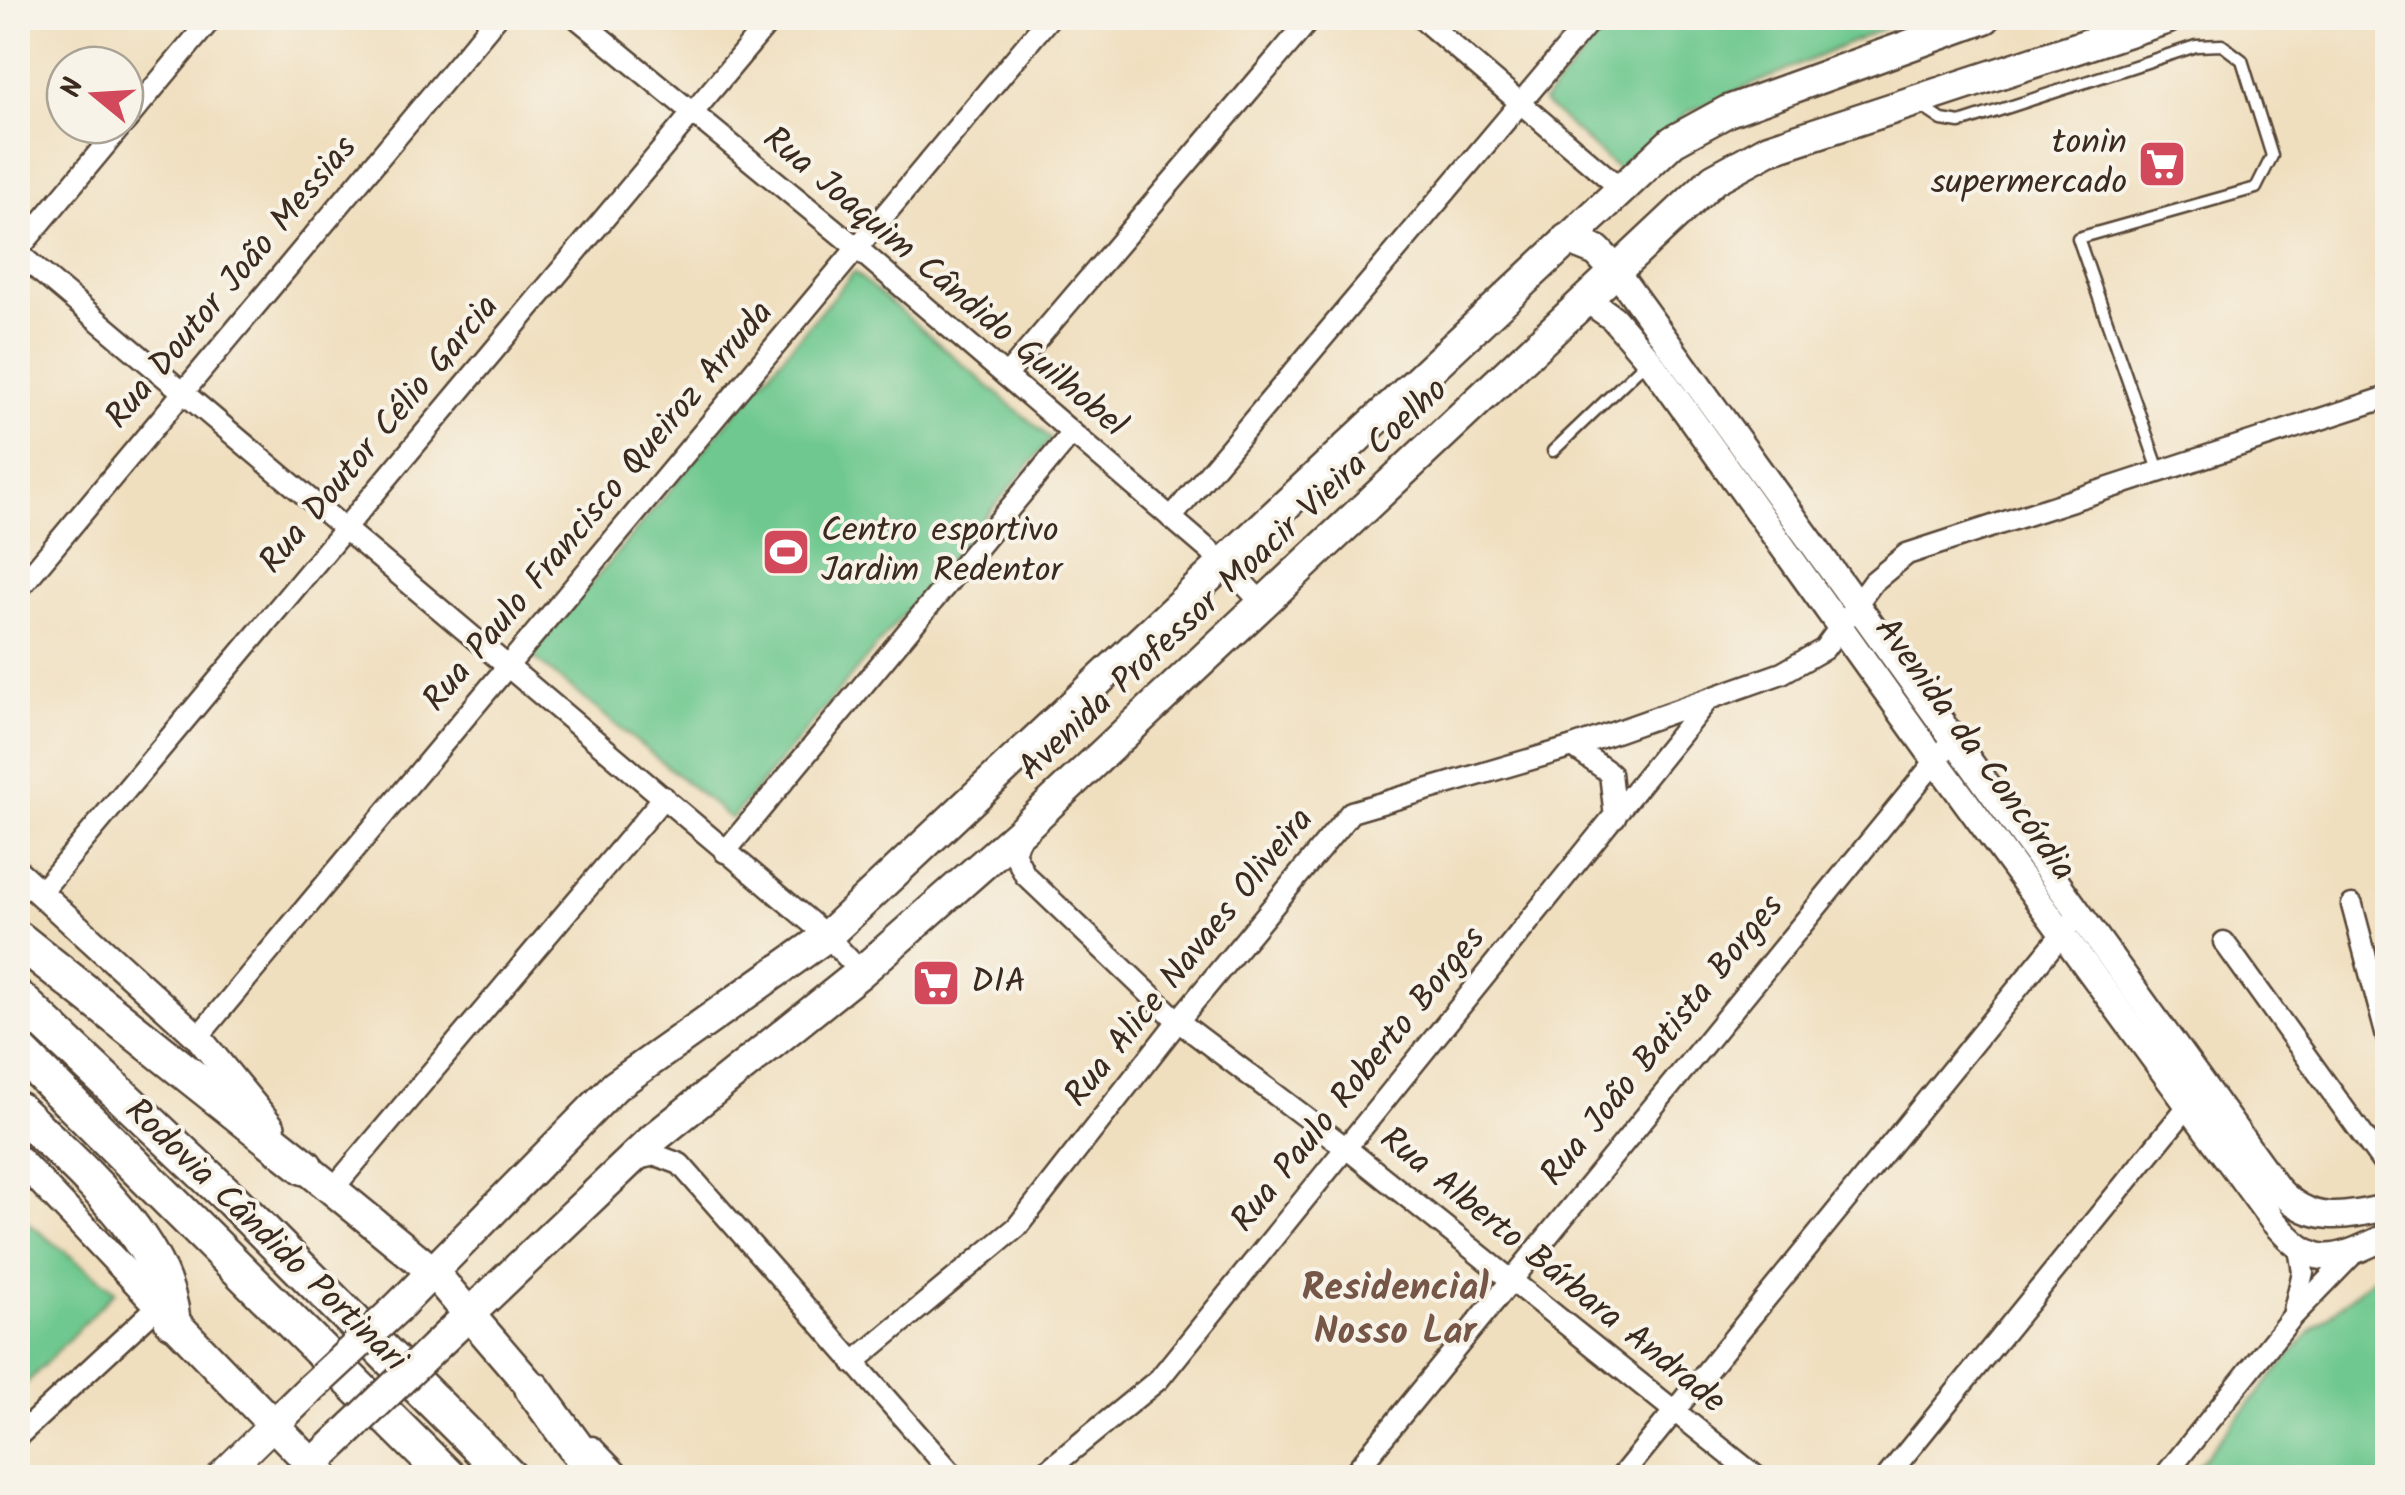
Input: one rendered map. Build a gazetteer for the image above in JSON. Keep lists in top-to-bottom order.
{
  "streets": {
    "highway": ["Rodovia Cândido Portinari"],
    "main road": ["Avenida Professor Moacir Vieira Coelho"],
    "street": [
      "Rua Doutor João Messias",
      "Rua Joaquim Cândido Guilhobel",
      "Rua Doutor Célio Garcia",
      "Rua Paulo Francisco Queiroz Arruda",
      "Avenida da Concórdia",
      "Rua Alice Navaes Oliveira",
      "Rua João Batista Borges",
      "Rua Paulo Roberto Borges",
      "Rua Alberto Bárbara Andrade"
    ]
  },
  "crossings": [
    ["Rua Joaquim Cândido Guilhobel", "Rua Doutor Célio Garcia"],
    ["Rua Joaquim Cândido Guilhobel", "Rua Paulo Francisco Queiroz Arruda"],
    ["Rua Joaquim Cândido Guilhobel", "Avenida Professor Moacir Vieira Coelho"],
    ["Avenida Professor Moacir Vieira Coelho", "Avenida da Concórdia"],
    ["Avenida Professor Moacir Vieira Coelho", "Rua Alberto Bárbara Andrade"],
    ["Avenida da Concórdia", "Rua Alice Navaes Oliveira"],
    ["Avenida da Concórdia", "Rua João Batista Borges"],
    ["Rua Alice Navaes Oliveira", "Rua Paulo Roberto Borges"],
    ["Rua Alice Navaes Oliveira", "Rua Alberto Bárbara Andrade"],
    ["Rua João Batista Borges", "Rua Alberto Bárbara Andrade"],
    ["Rua Paulo Roberto Borges", "Rua Alberto Bárbara Andrade"]
  ],
  "districts": ["Residencial Nosso Lar"],
  "places": {
    "supermarket": ["tonin supermercado", "DIA"],
    "sports": ["Centro esportivo Jardim Redentor"]
  },
  "north": "left"
}
